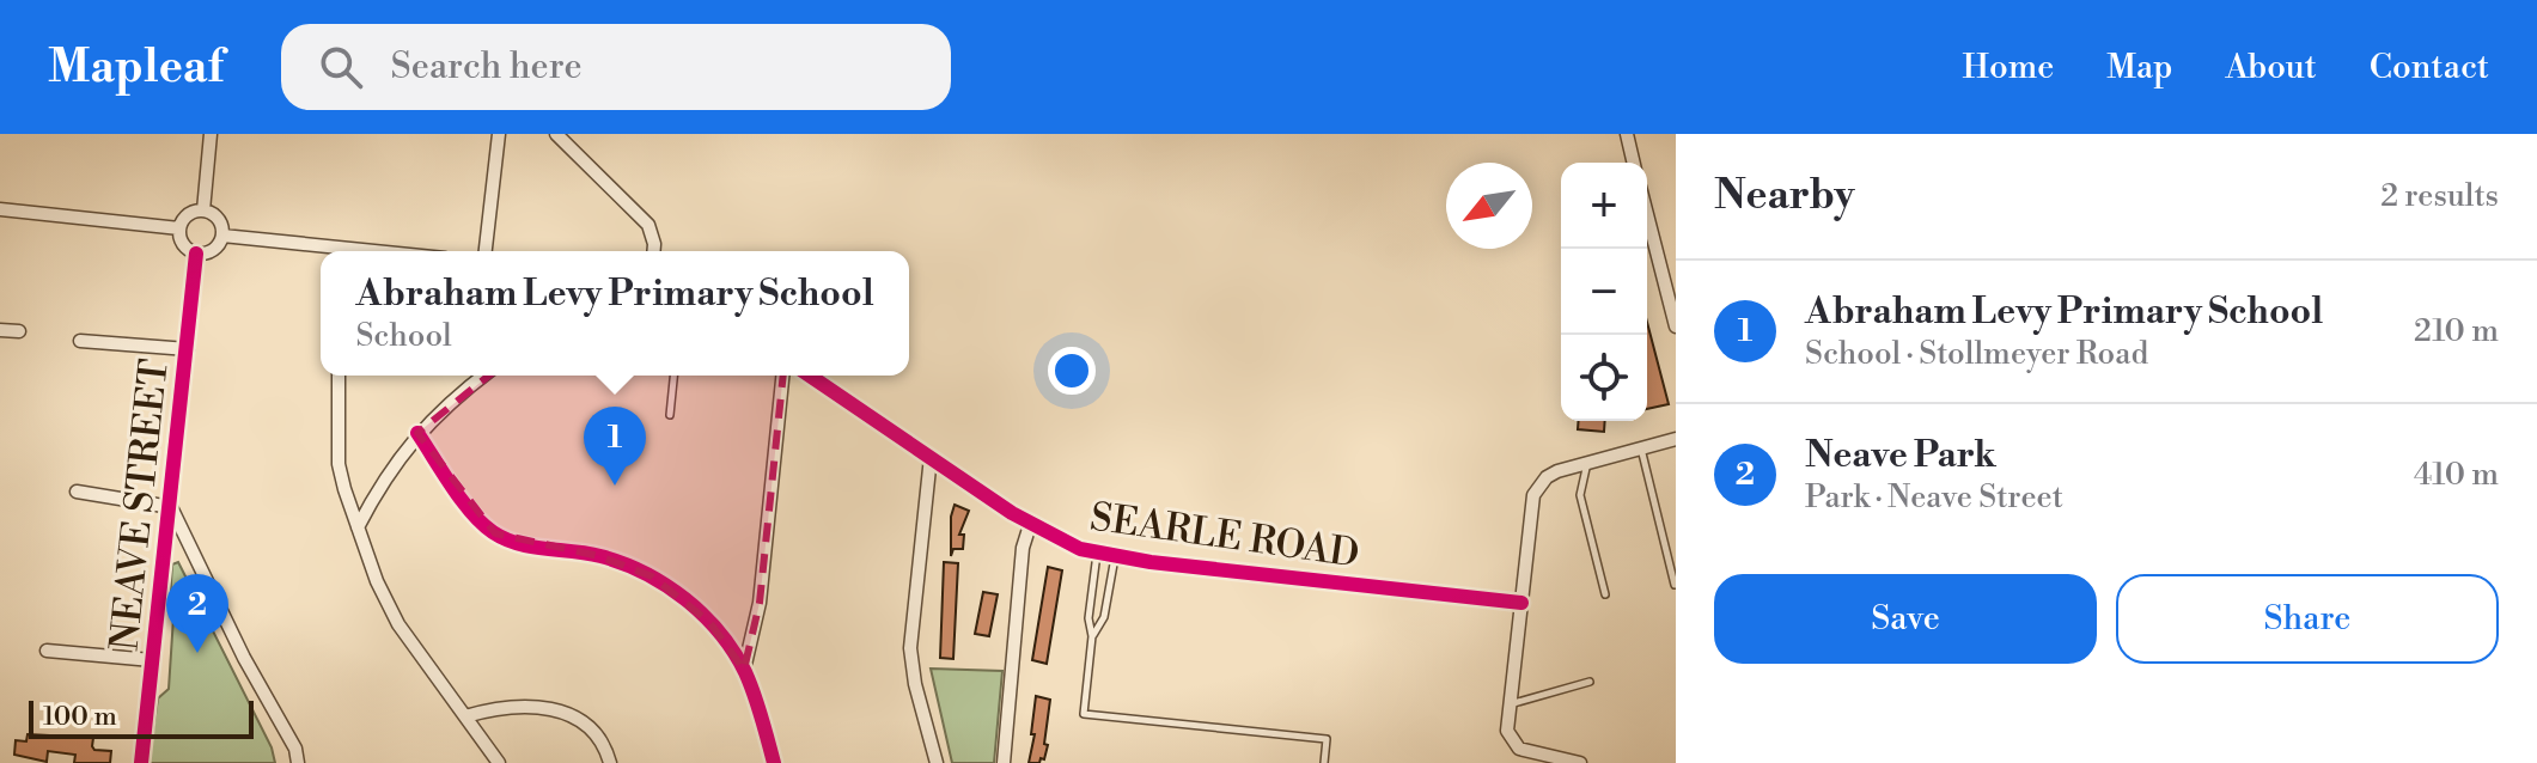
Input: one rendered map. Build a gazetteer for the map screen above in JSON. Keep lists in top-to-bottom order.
{
  "streets": {
    "street": ["NEAVE STREET", "SEARLE ROAD"]
  },
  "scale_bar": "100 m",
  "north": "bottom left",
  "page": {
    "header": "Mapleaf",
    "search": "Search here",
    "nav": [
      "Home",
      "Map",
      "About",
      "Contact"
    ],
    "heading": ["Nearby", "2 results"],
    "map_buttons": ["+", "−"],
    "popup": ["Abraham Levy Primary School", "School"],
    "list": [
      {
        "mark": "1",
        "name": "Abraham Levy Primary School",
        "note": "School · Stollmeyer Road",
        "value": "210 m"
      },
      {
        "mark": "2",
        "name": "Neave Park",
        "note": "Park · Neave Street",
        "value": "410 m"
      }
    ],
    "pins": ["1", "2"],
    "buttons": ["Save", "Share"],
    "scale": "100 m"
  }
}
